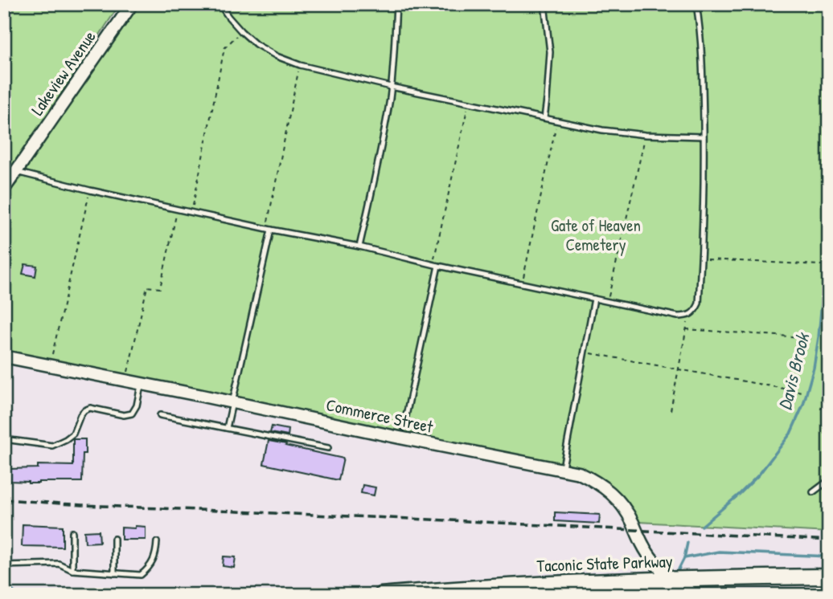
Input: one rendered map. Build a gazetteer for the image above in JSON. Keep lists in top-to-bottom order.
{
  "streets": {
    "highway": ["Taconic State Parkway"],
    "street": ["Lakeview Avenue", "Commerce Street"]
  },
  "crossings": [
    ["Commerce Street", "Taconic State Parkway"]
  ],
  "water": ["Davis Brook"],
  "parks": ["Gate of Heaven Cemetery"]
}
